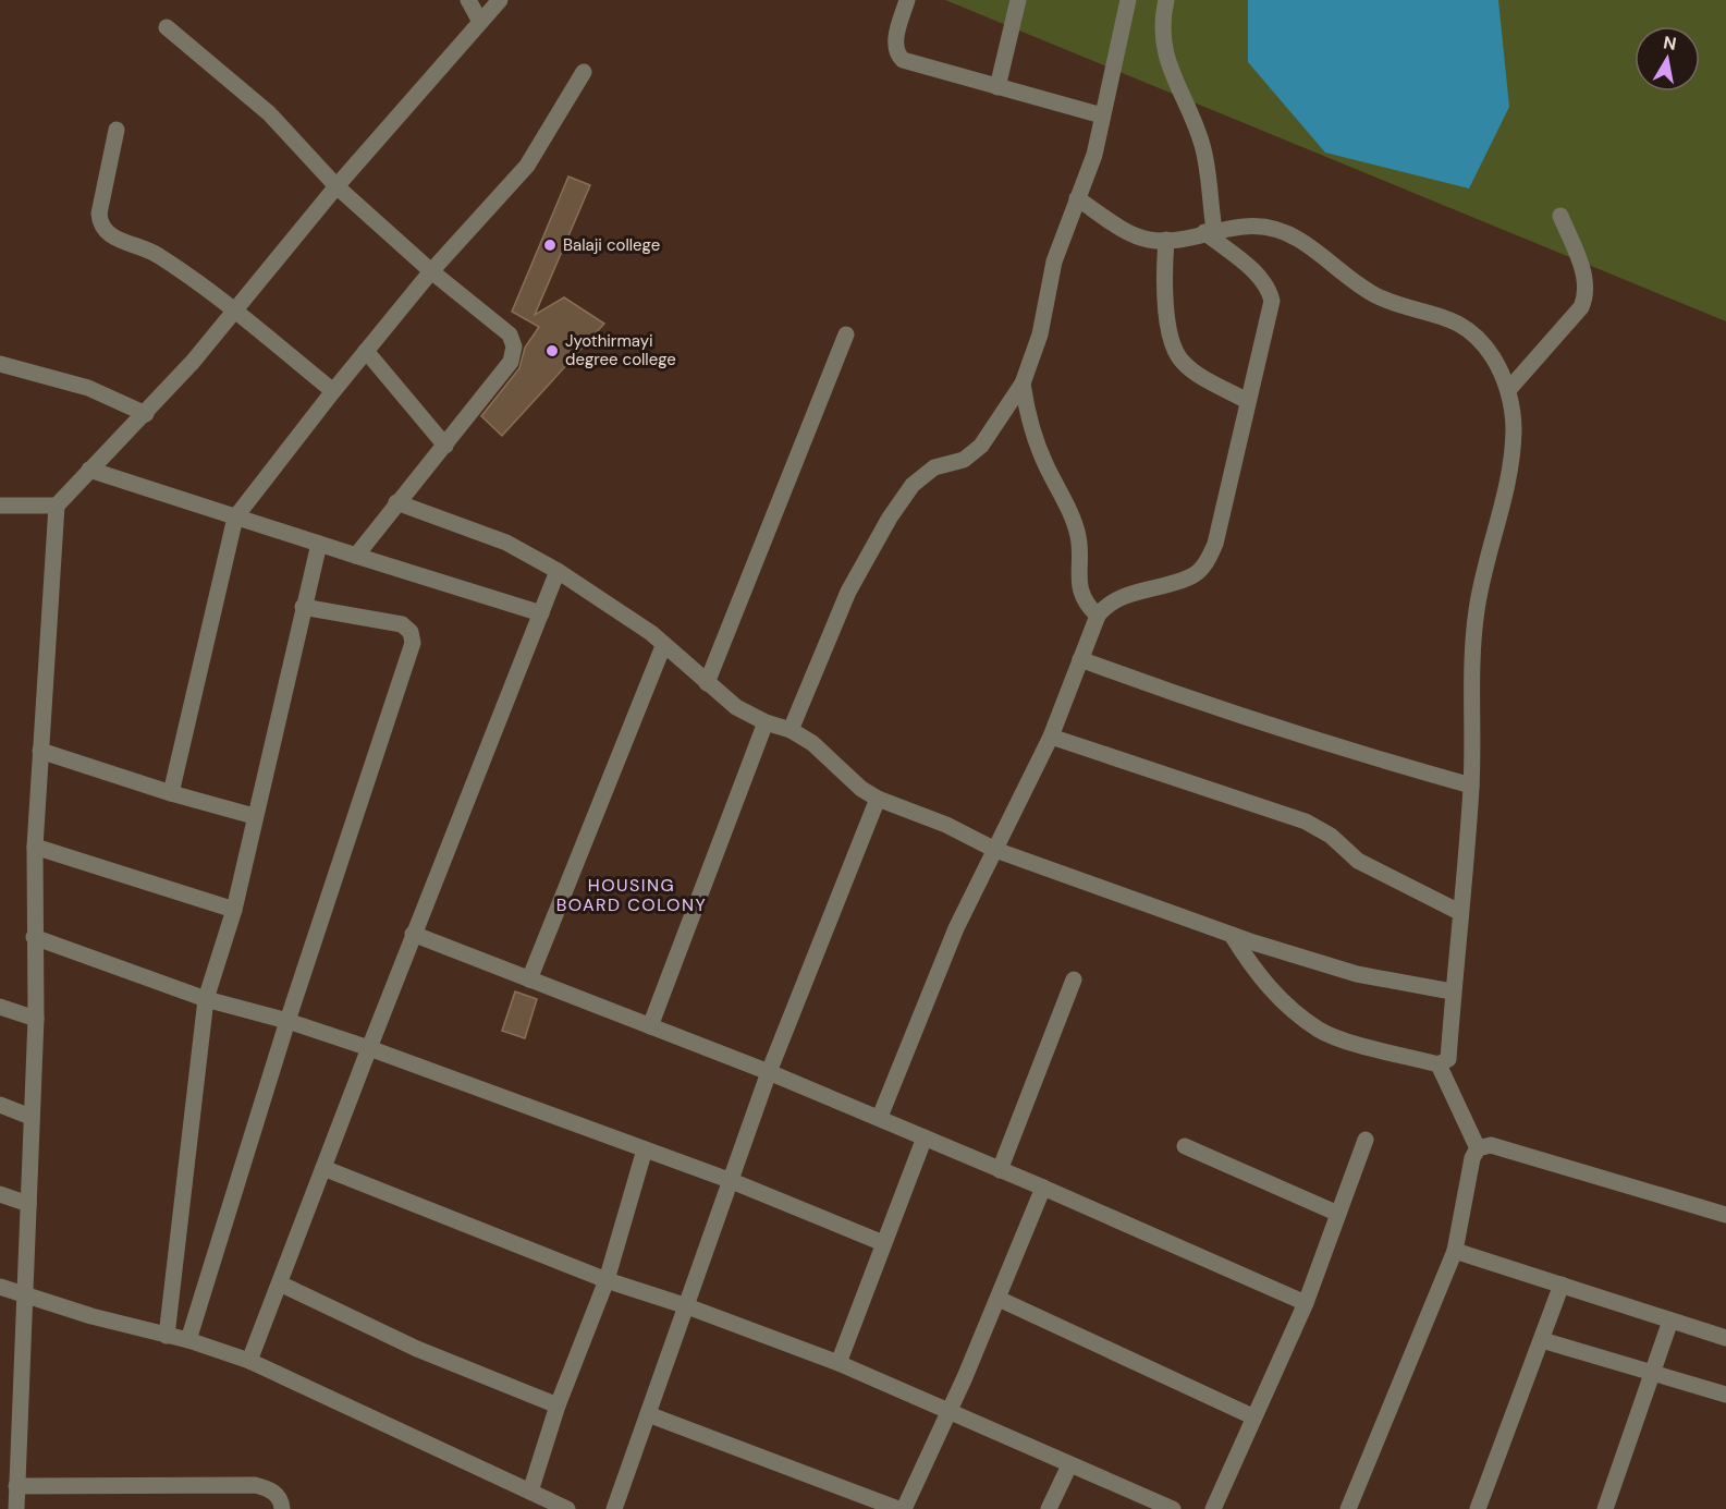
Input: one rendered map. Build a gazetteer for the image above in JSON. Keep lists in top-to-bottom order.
{
  "districts": ["HOUSING BOARD COLONY"],
  "places": ["Balaji college", "Jyothirmayi degree college"],
  "north": "top"
}
